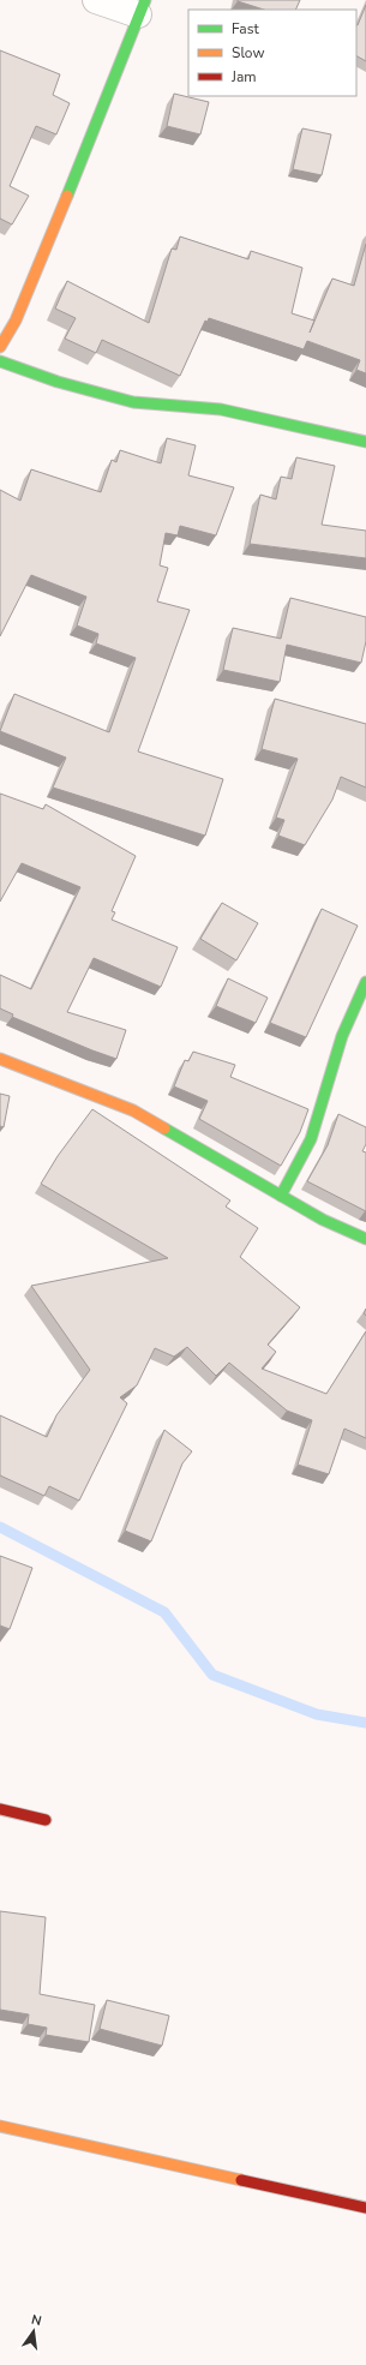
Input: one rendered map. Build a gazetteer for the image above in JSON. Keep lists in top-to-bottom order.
{
  "legend": ["Fast", "Slow", "Jam"],
  "north": "top"
}
